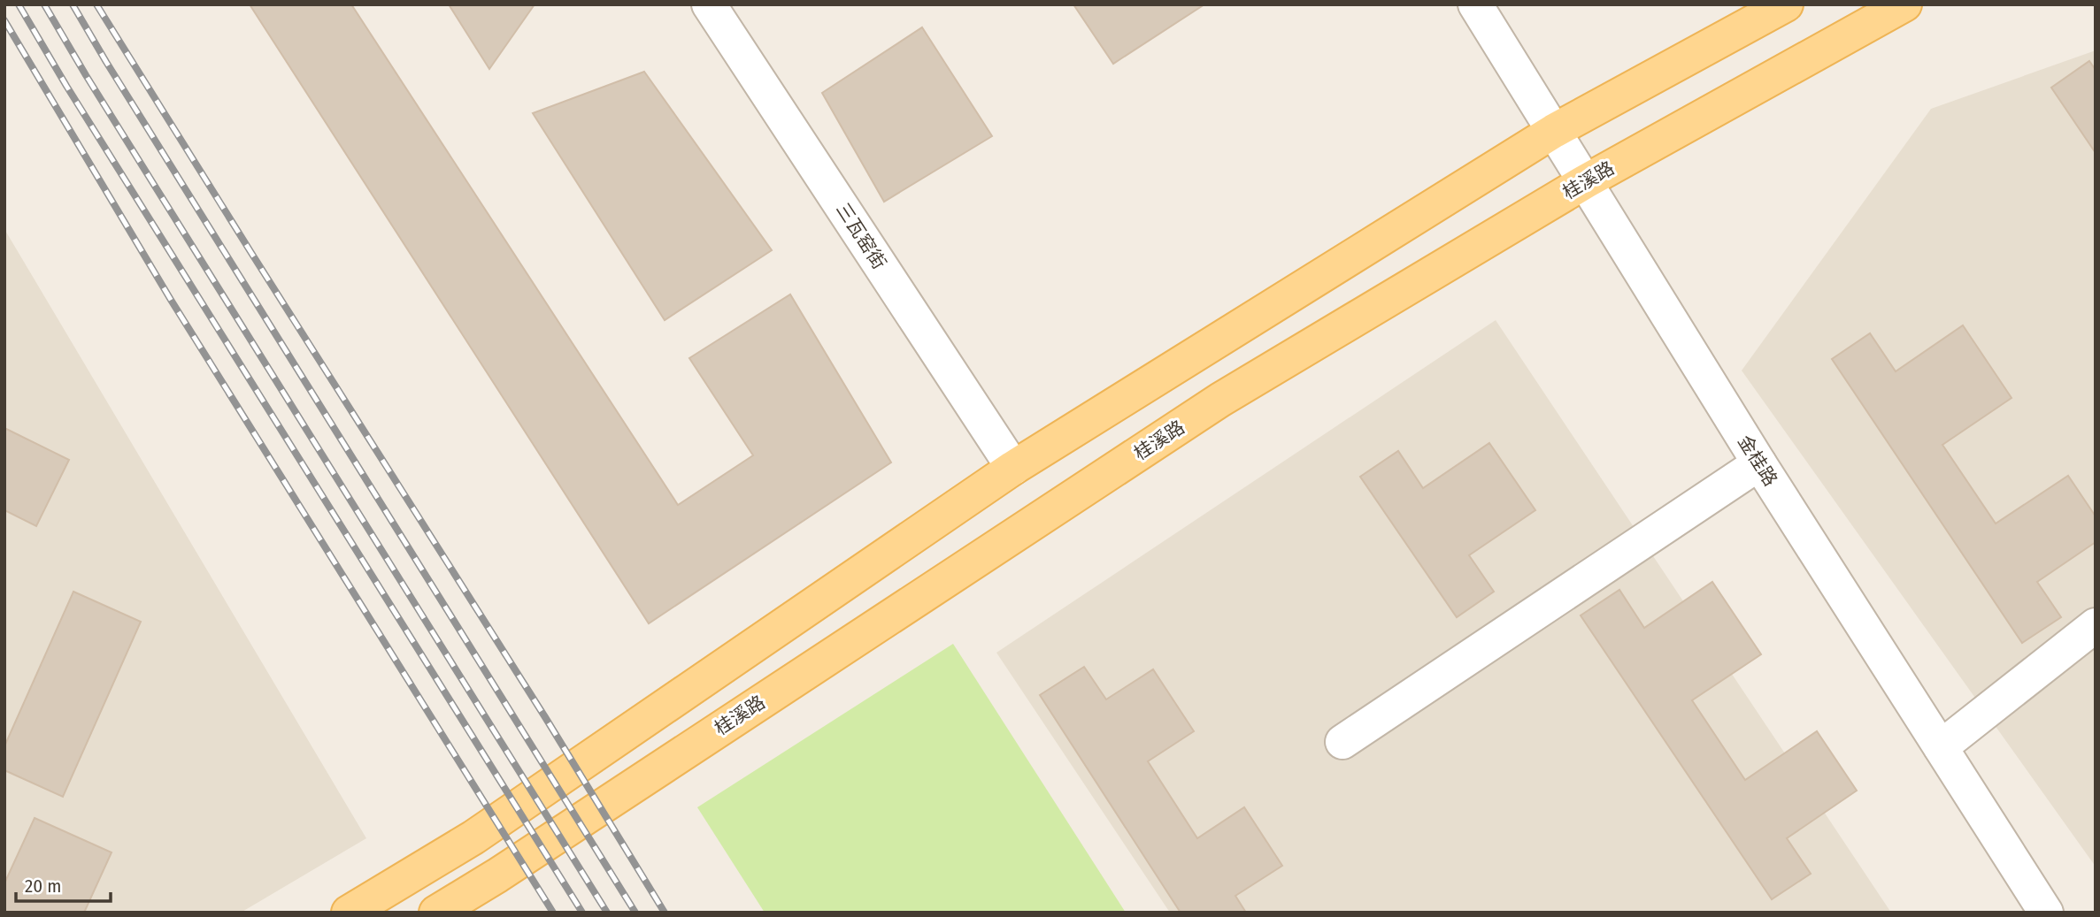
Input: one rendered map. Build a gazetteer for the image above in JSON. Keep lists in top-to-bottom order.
{
  "streets": {
    "main road": ["桂溪路"],
    "street": ["三瓦窑街", "金桂路"]
  },
  "crossings": [
    ["桂溪路", "金桂路"]
  ],
  "scale_bar": "20 m"
}
